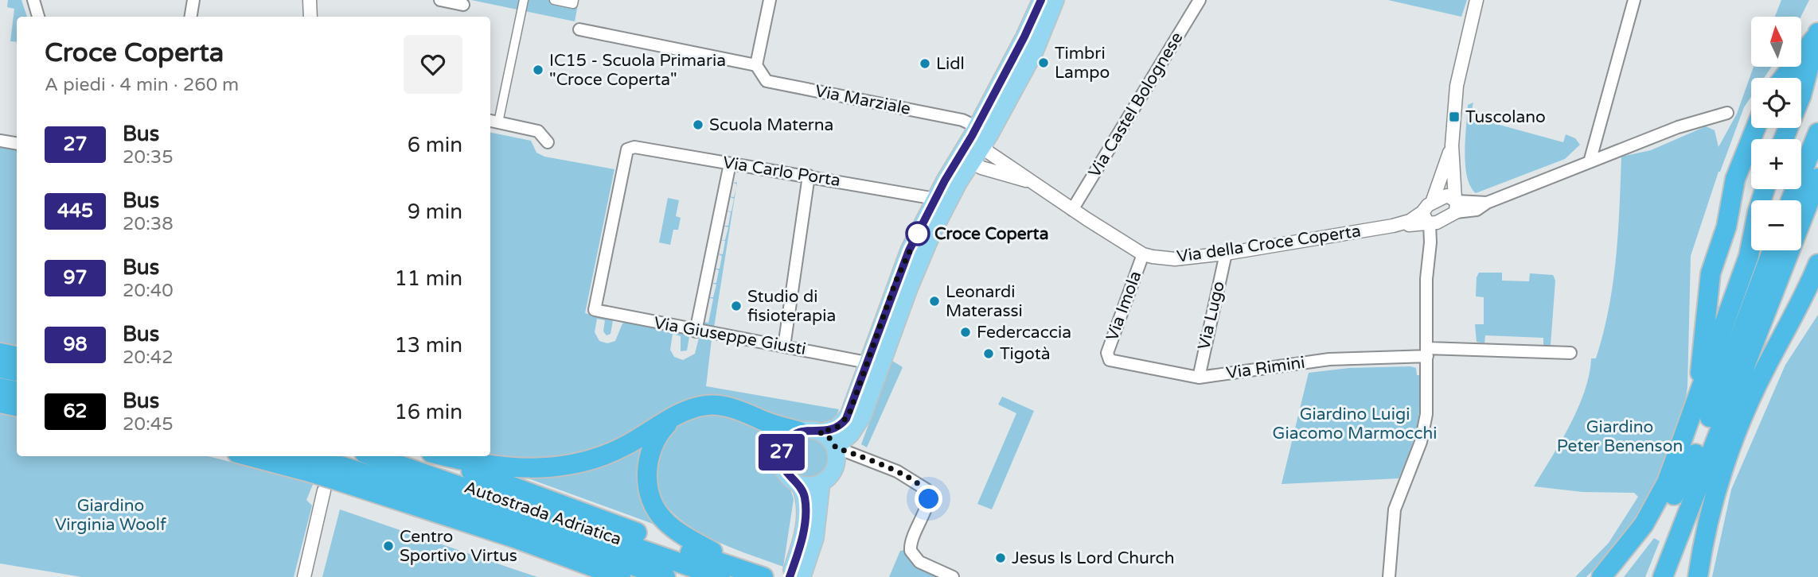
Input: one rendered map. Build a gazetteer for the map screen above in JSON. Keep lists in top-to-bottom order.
{
  "streets": {
    "highway": ["Autostrada Adriatica"],
    "street": [
      "Via Marziale",
      "Via Castel Bolognese",
      "Via Carlo Porta",
      "Via della Croce Coperta",
      "Via Imola",
      "Via Lugo",
      "Via Giuseppe Giusti",
      "Via Rimini"
    ]
  },
  "crossings": [
    ["Via Castel Bolognese", "Via della Croce Coperta"],
    ["Via Carlo Porta", "Via Giuseppe Giusti"],
    ["Via della Croce Coperta", "Via Imola"],
    ["Via della Croce Coperta", "Via Lugo"],
    ["Via Imola", "Via Rimini"],
    ["Via Lugo", "Via Rimini"]
  ],
  "parks": ["Giardino Luigi Giacomo Marmocchi", "Giardino Peter Benenson", "Giardino Virginia Woolf"],
  "places": {
    "other": [
      "Timbri Lampo",
      "Lidl",
      "IC15 - Scuola Primaria \"Croce Coperta\"",
      "Scuola Materna",
      "Croce Coperta",
      "Leonardi Materassi",
      "Studio di fisioterapia",
      "Federcaccia",
      "Tigotà",
      "Centro Sportivo Virtus",
      "Jesus Is Lord Church"
    ],
    "transit": ["Tuscolano"]
  },
  "lines": ["bus line 27"],
  "north": "top",
  "page": {
    "on_map": "27",
    "map_buttons": ["+", "−"],
    "heading": ["Croce Coperta", "A piedi · 4 min · 260 m"],
    "list": [
      {
        "mark": "27",
        "name": "Bus",
        "note": "20:35",
        "value": "6 min"
      },
      {
        "mark": "445",
        "name": "Bus",
        "note": "20:38",
        "value": "9 min"
      },
      {
        "mark": "97",
        "name": "Bus",
        "note": "20:40",
        "value": "11 min"
      },
      {
        "mark": "98",
        "name": "Bus",
        "note": "20:42",
        "value": "13 min"
      },
      {
        "mark": "62",
        "name": "Bus",
        "note": "20:45",
        "value": "16 min"
      }
    ]
  }
}
